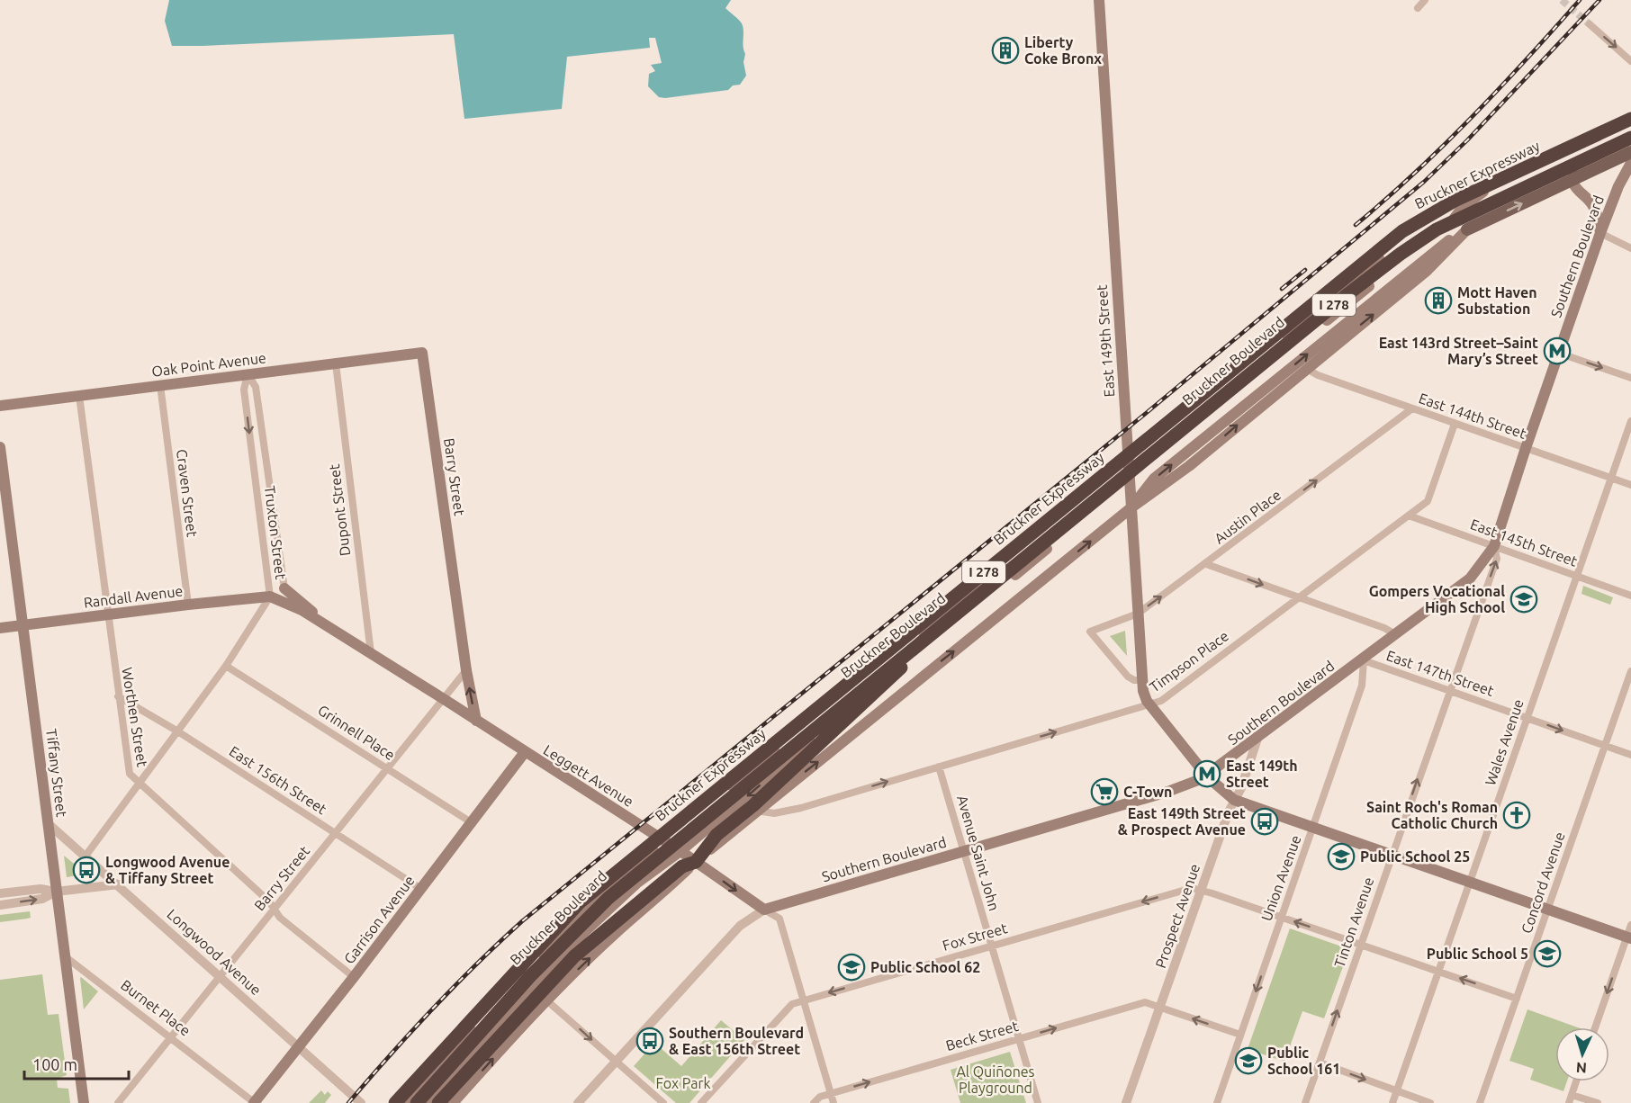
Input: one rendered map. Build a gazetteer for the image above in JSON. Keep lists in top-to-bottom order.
{
  "streets": {
    "highway": ["Bruckner Expressway", "I 278"],
    "main road": [
      "Southern Boulevard",
      "East 149th Street",
      "Bruckner Boulevard",
      "Oak Point Avenue",
      "Barry Street",
      "Randall Avenue",
      "Tiffany Street",
      "Leggett Avenue",
      "Garrison Avenue"
    ],
    "street": [
      "East 144th Street",
      "Craven Street",
      "Dupont Street",
      "Austin Place",
      "Truxton Street",
      "East 145th Street",
      "Timpson Place",
      "East 147th Street",
      "Worthen Street",
      "Grinnell Place",
      "Wales Avenue",
      "East 156th Street",
      "Avenue Saint John",
      "Union Avenue",
      "Concord Avenue",
      "Prospect Avenue",
      "Tinton Avenue",
      "Fox Street",
      "Longwood Avenue",
      "Burnet Place",
      "Beck Street"
    ]
  },
  "crossings": [
    ["Bruckner Expressway", "Bruckner Boulevard"],
    ["Southern Boulevard", "East 149th Street"],
    ["Southern Boulevard", "East 144th Street"],
    ["Southern Boulevard", "East 145th Street"],
    ["Southern Boulevard", "East 147th Street"],
    ["Southern Boulevard", "Leggett Avenue"],
    ["Southern Boulevard", "Avenue Saint John"],
    ["Southern Boulevard", "Union Avenue"],
    ["Southern Boulevard", "Prospect Avenue"],
    ["Southern Boulevard", "Tinton Avenue"],
    ["East 149th Street", "Bruckner Boulevard"],
    ["East 149th Street", "Austin Place"],
    ["East 149th Street", "Timpson Place"],
    ["East 149th Street", "Wales Avenue"],
    ["East 149th Street", "Union Avenue"],
    ["East 149th Street", "Concord Avenue"],
    ["East 149th Street", "Prospect Avenue"],
    ["East 149th Street", "Tinton Avenue"],
    ["Bruckner Boulevard", "Leggett Avenue"],
    ["Oak Point Avenue", "Barry Street"],
    ["Oak Point Avenue", "Craven Street"],
    ["Oak Point Avenue", "Dupont Street"],
    ["Oak Point Avenue", "Truxton Street"],
    ["Oak Point Avenue", "Worthen Street"],
    ["East 144th Street", "Austin Place"],
    ["East 144th Street", "Timpson Place"],
    ["East 144th Street", "Wales Avenue"],
    ["Barry Street", "Worthen Street"],
    ["Barry Street", "Grinnell Place"],
    ["Barry Street", "Leggett Avenue"],
    ["Barry Street", "East 156th Street"],
    ["Barry Street", "Longwood Avenue"],
    ["Barry Street", "Burnet Place"],
    ["Craven Street", "Randall Avenue"],
    ["Dupont Street", "Leggett Avenue"],
    ["Austin Place", "East 147th Street"],
    ["Truxton Street", "Randall Avenue"],
    ["Truxton Street", "Worthen Street"],
    ["Truxton Street", "Grinnell Place"],
    ["Truxton Street", "Leggett Avenue"],
    ["Truxton Street", "East 156th Street"],
    ["Truxton Street", "Longwood Avenue"],
    ["East 145th Street", "Timpson Place"],
    ["East 145th Street", "Wales Avenue"],
    ["East 145th Street", "Tinton Avenue"],
    ["Randall Avenue", "Worthen Street"],
    ["Randall Avenue", "Tiffany Street"],
    ["Randall Avenue", "Leggett Avenue"],
    ["Timpson Place", "East 147th Street"],
    ["Timpson Place", "Avenue Saint John"],
    ["East 147th Street", "Wales Avenue"],
    ["East 147th Street", "Union Avenue"],
    ["East 147th Street", "Concord Avenue"],
    ["East 147th Street", "Tinton Avenue"],
    ["Worthen Street", "East 156th Street"],
    ["Worthen Street", "Garrison Avenue"],
    ["Grinnell Place", "Garrison Avenue"],
    ["Tiffany Street", "Longwood Avenue"],
    ["Tiffany Street", "Burnet Place"],
    ["Leggett Avenue", "Garrison Avenue"],
    ["Leggett Avenue", "Fox Street"],
    ["Leggett Avenue", "Beck Street"],
    ["East 156th Street", "Garrison Avenue"],
    ["Avenue Saint John", "Fox Street"],
    ["Avenue Saint John", "Beck Street"],
    ["Union Avenue", "Beck Street"],
    ["Prospect Avenue", "Fox Street"],
    ["Prospect Avenue", "Beck Street"],
    ["Garrison Avenue", "Longwood Avenue"],
    ["Garrison Avenue", "Burnet Place"]
  ],
  "one_way": [
    "Austin Place",
    "Timpson Place",
    "East 147th Street",
    "Tinton Avenue",
    "Fox Street"
  ],
  "parks": ["Al Quiñones Playground", "Fox Park"],
  "places": {
    "building": ["Liberty Coke Bronx", "Mott Haven Substation"],
    "metro station": ["East 143rd Street–Saint Mary’s Street", "East 149th Street"],
    "school or university": [
      "Gompers Vocational High School",
      "Public School 25",
      "Public School 5",
      "Public School 62",
      "Public School 161"
    ],
    "supermarket": ["C-Town"],
    "church": ["Saint Roch's Roman Catholic Church"],
    "bus stop": ["East 149th Street & Prospect Avenue", "Longwood Avenue & Tiffany Street", "Southern Boulevard & East 156th Street"]
  },
  "scale_bar": "100 m",
  "north": "bottom"
}
